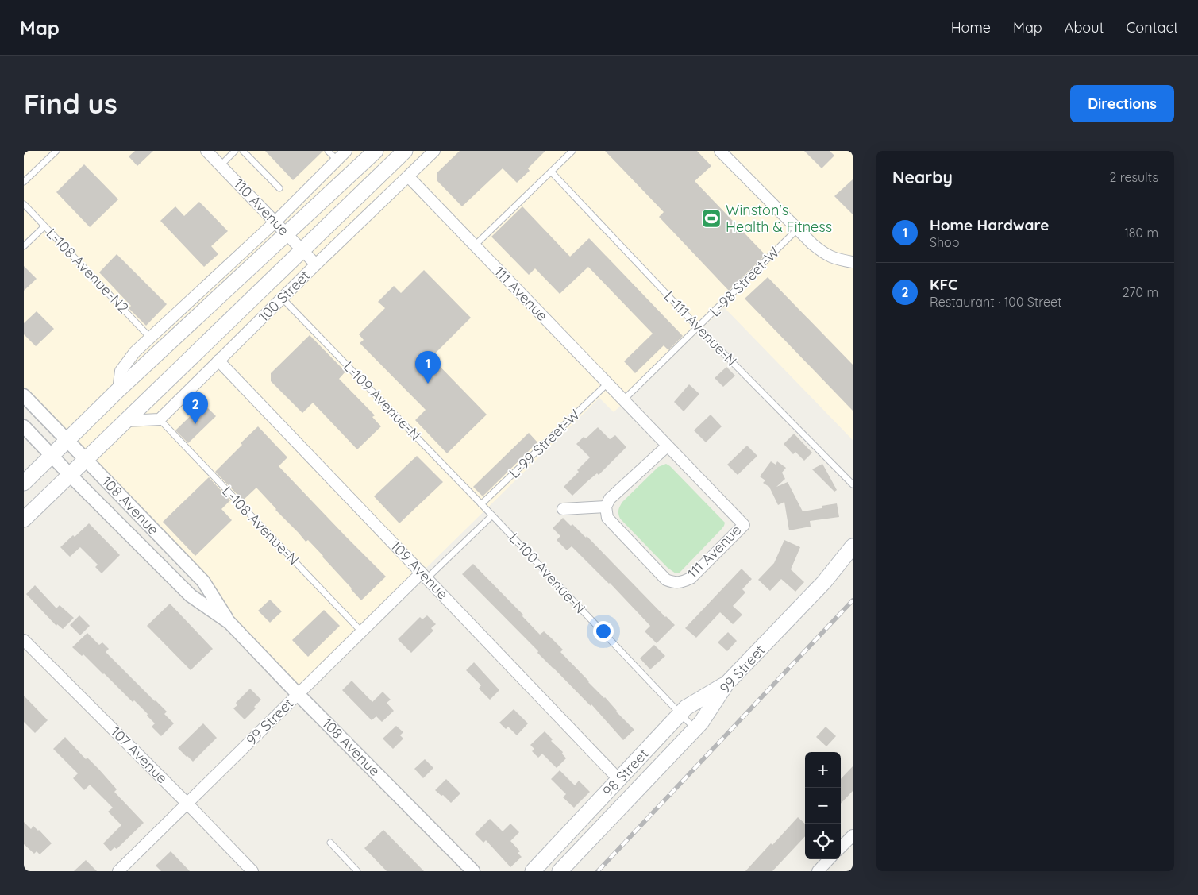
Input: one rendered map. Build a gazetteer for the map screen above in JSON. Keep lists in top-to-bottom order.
{
  "streets": {
    "main road": ["100 Street", "99 Street", "98 Street"],
    "street": [
      "110 Avenue",
      "111 Avenue",
      "108 Avenue",
      "109 Avenue",
      "107 Avenue"
    ],
    "lane": [
      "L-108 Avenue-N2",
      "L-98 Street-W",
      "L-111 Avenue-N",
      "L-109 Avenue-N",
      "L-99 Street-W",
      "L-108 Avenue-N",
      "L-100 Avenue-N"
    ]
  },
  "crossings": [
    ["110 Avenue", "100 Street"],
    ["L-98 Street-W", "111 Avenue"],
    ["L-98 Street-W", "L-111 Avenue-N"],
    ["111 Avenue", "100 Street"],
    ["111 Avenue", "L-99 Street-W"],
    ["100 Street", "L-109 Avenue-N"],
    ["100 Street", "108 Avenue"],
    ["100 Street", "L-108 Avenue-N"],
    ["100 Street", "109 Avenue"],
    ["L-109 Avenue-N", "L-99 Street-W"],
    ["L-109 Avenue-N", "L-100 Avenue-N"],
    ["L-99 Street-W", "L-100 Avenue-N"],
    ["108 Avenue", "99 Street"],
    ["L-108 Avenue-N", "99 Street"],
    ["109 Avenue", "99 Street"],
    ["109 Avenue", "98 Street"],
    ["L-100 Avenue-N", "99 Street"],
    ["L-100 Avenue-N", "98 Street"],
    ["99 Street", "107 Avenue"],
    ["99 Street", "98 Street"]
  ],
  "places": {
    "sports": ["Winston's Health & Fitness"]
  },
  "page": {
    "header": "Map",
    "nav": [
      "Home",
      "Map",
      "About",
      "Contact"
    ],
    "buttons": "Directions",
    "title": "Find us",
    "heading": ["Nearby", "2 results"],
    "list": [
      {
        "mark": "1",
        "name": "Home Hardware",
        "note": "Shop",
        "value": "180 m"
      },
      {
        "mark": "2",
        "name": "KFC",
        "note": "Restaurant · 100 Street",
        "value": "270 m"
      }
    ],
    "pins": ["1", "2"],
    "map_buttons": ["+", "−"]
  }
}
